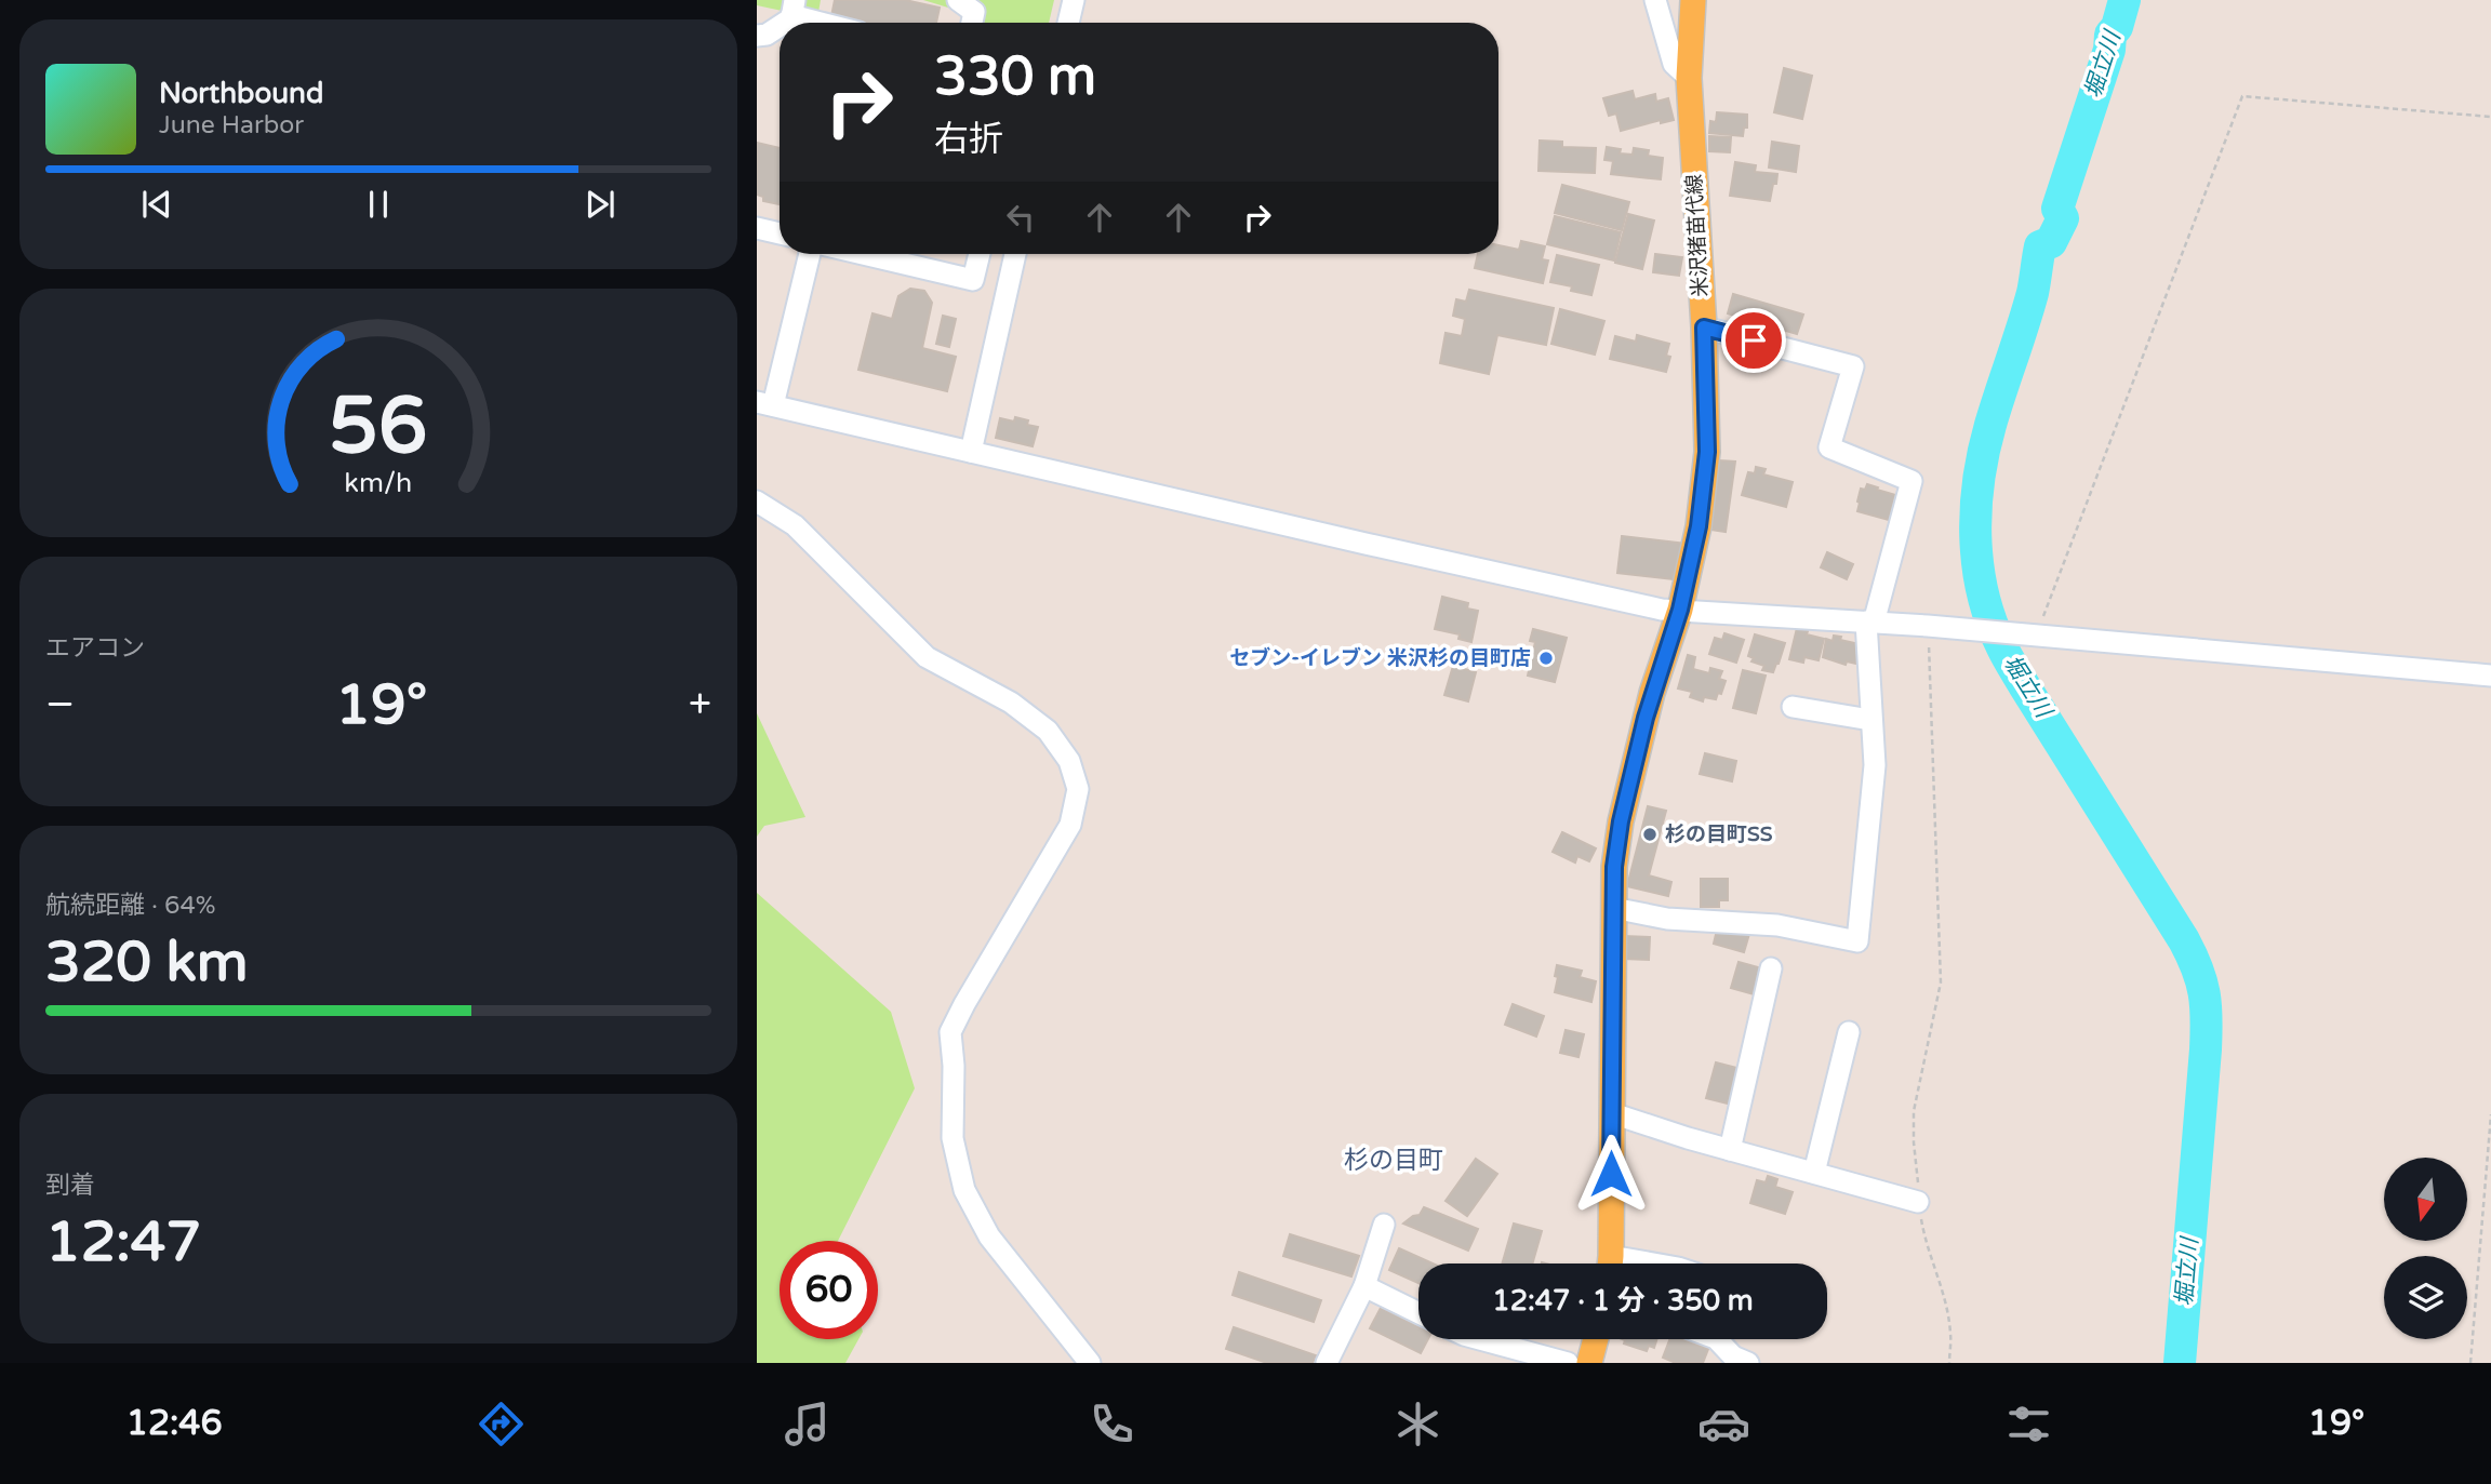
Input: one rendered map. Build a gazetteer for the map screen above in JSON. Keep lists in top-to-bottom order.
{
  "streets": {
    "main road": ["米沢猪苗代線"]
  },
  "districts": ["杉の目町"],
  "water": ["堀立川"],
  "places": ["セブン-イレブン 米沢杉の目町店", "杉の目町SS"],
  "north": "bottom",
  "page": {
    "turn": ["330 m", "右折"],
    "song": ["Northbound", "June Harbor"],
    "tile": [
      "エアコン",
      ["航続距離 · 64%", "320 km"],
      ["到着", "12:47"]
    ],
    "heat": ["−", "19°", "+"],
    "limit": "60",
    "trip": "12:47 · 1 分 · 350 m",
    "tabs": ["12:46", "19°"],
    "gauge": ["56", "km/h"]
  }
}
